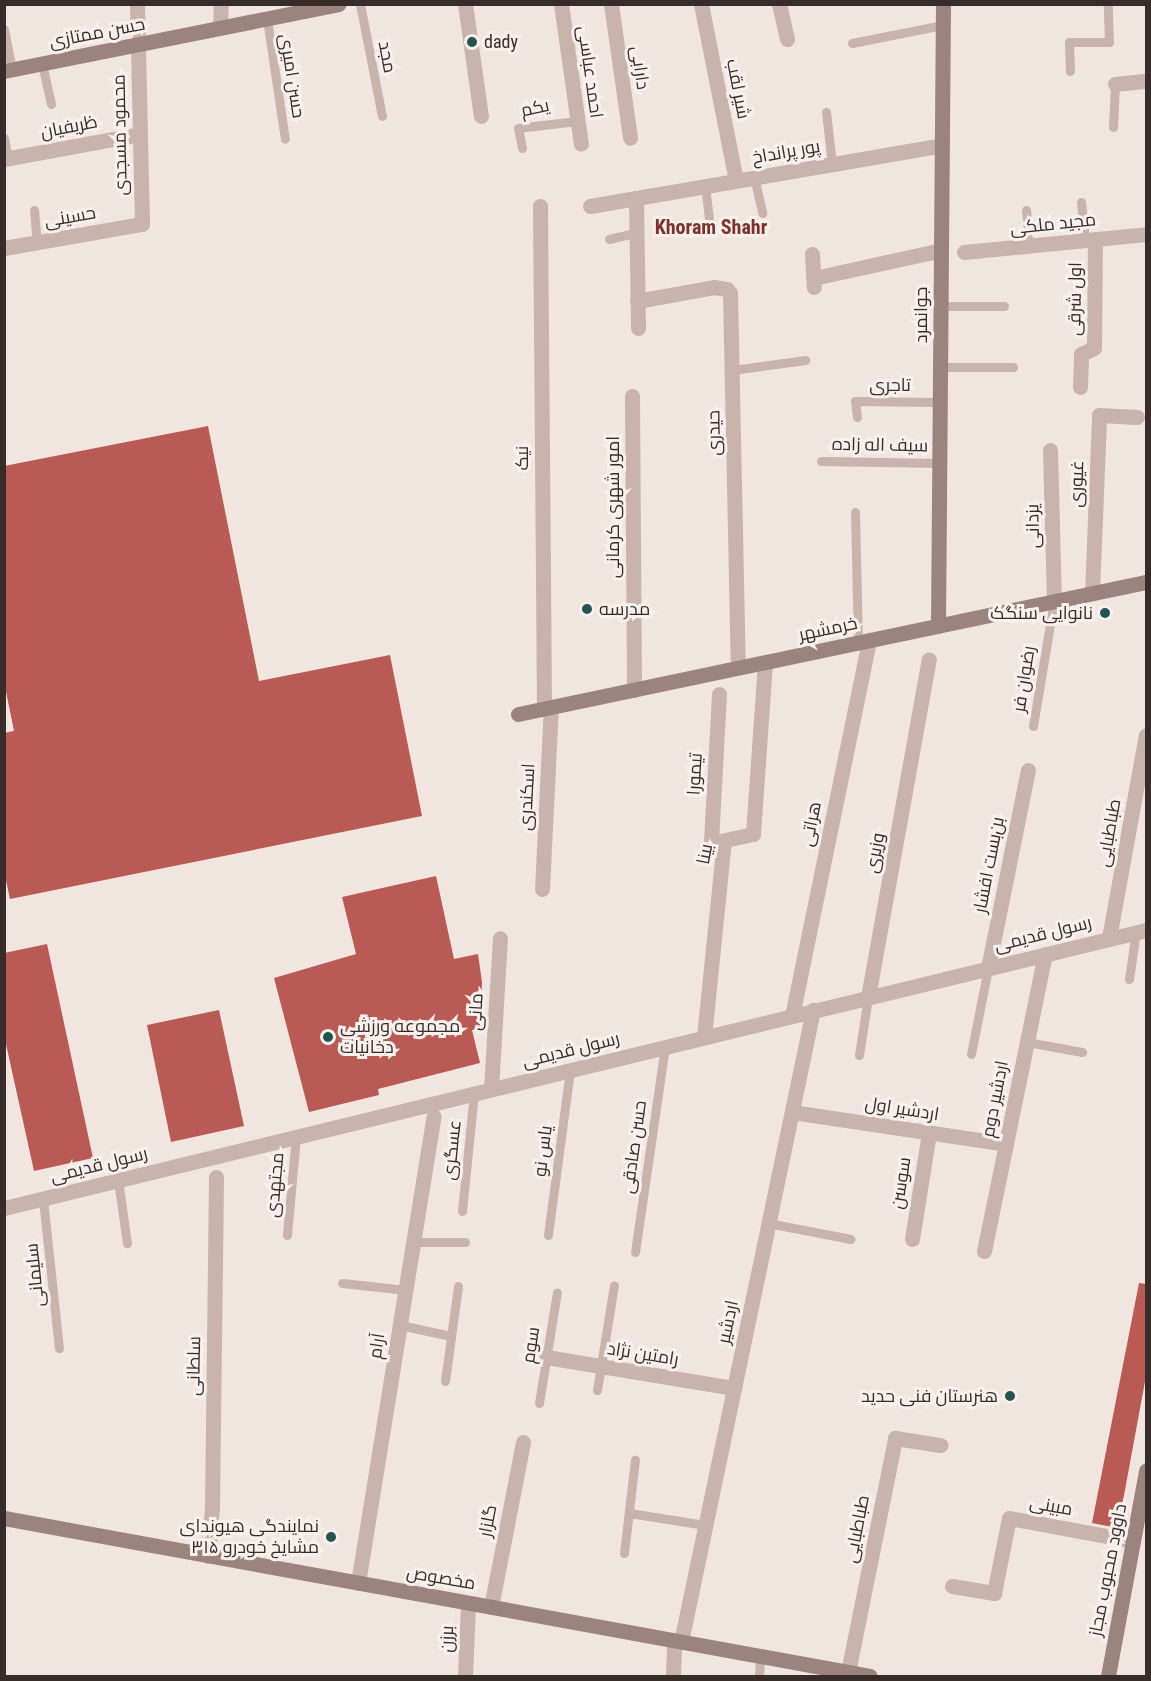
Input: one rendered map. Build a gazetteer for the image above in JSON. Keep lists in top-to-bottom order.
{
  "streets": {
    "street": [
      "حسن ممتازی",
      "دارابی",
      "احمد عباسی",
      "شیر لقب",
      "ظریفیان",
      "محمود مسجدی",
      "پور پرانداخ",
      "حسینی",
      "مجید ملکی",
      "اول شرقی",
      "جوانمرد",
      "حیدری",
      "نیک",
      "غیوری",
      "امور شهری کرمانی",
      "یزدانی",
      "خرمشهر",
      "تیمورا",
      "اسکندری",
      "هراتی",
      "طباطبایی",
      "وزیری",
      "بینا",
      "بن‌بست افشار",
      "رسول قدیمی",
      "مانی",
      "اردشیر دوم",
      "اردشیر اول",
      "سوسن",
      "اردشیر",
      "آرام",
      "رامتین نژاد",
      "سلطانی",
      "مبینی",
      "گلزار",
      "داوود محبوب مجاز",
      "مخصوص",
      "برزن"
    ],
    "lane": [
      "مجد",
      "حسن امیری",
      "یکم",
      "تاجری",
      "سیف اله زاده",
      "رضوان فر",
      "حسن صادقی",
      "عسگری",
      "یاس نو",
      "مجتهدی",
      "سلیمانی",
      "سوم"
    ]
  },
  "crossings": [
    ["حسن ممتازی", "حسن امیری"],
    ["حسن ممتازی", "محمود مسجدی"],
    ["احمد عباسی", "یکم"],
    ["شیر لقب", "پور پرانداخ"],
    ["ظریفیان", "محمود مسجدی"],
    ["محمود مسجدی", "حسینی"],
    ["پور پرانداخ", "جوانمرد"],
    ["مجید ملکی", "اول شرقی"],
    ["جوانمرد", "تاجری"],
    ["جوانمرد", "سیف اله زاده"],
    ["جوانمرد", "خرمشهر"],
    ["حیدری", "خرمشهر"],
    ["نیک", "خرمشهر"],
    ["نیک", "اسکندری"],
    ["غیوری", "خرمشهر"],
    ["امور شهری کرمانی", "خرمشهر"],
    ["یزدانی", "خرمشهر"],
    ["یزدانی", "رضوان فر"],
    ["خرمشهر", "رضوان فر"],
    ["خرمشهر", "اسکندری"],
    ["خرمشهر", "هراتی"],
    ["خرمشهر", "بینا"],
    ["تیمورا", "بینا"],
    ["هراتی", "رسول قدیمی"],
    ["طباطبایی", "رسول قدیمی"],
    ["طباطبایی", "مخصوص"],
    ["وزیری", "رسول قدیمی"],
    ["بینا", "رسول قدیمی"],
    ["بن‌بست افشار", "رسول قدیمی"],
    ["رسول قدیمی", "مانی"],
    ["رسول قدیمی", "اردشیر دوم"],
    ["رسول قدیمی", "حسن صادقی"],
    ["رسول قدیمی", "عسگری"],
    ["رسول قدیمی", "یاس نو"],
    ["رسول قدیمی", "مجتهدی"],
    ["رسول قدیمی", "سلیمانی"],
    ["رسول قدیمی", "اردشیر"],
    ["اردشیر دوم", "اردشیر اول"],
    ["اردشیر اول", "سوسن"],
    ["اردشیر اول", "اردشیر"],
    ["اردشیر", "رامتین نژاد"],
    ["اردشیر", "مخصوص"],
    ["سوم", "رامتین نژاد"],
    ["آرام", "مخصوص"],
    ["سلطانی", "مخصوص"],
    ["مبینی", "داوود محبوب مجاز"],
    ["گلزار", "مخصوص"],
    ["مخصوص", "برزن"]
  ],
  "districts": ["Khoram Shahr"],
  "places": [
    "dady",
    "مدرسه",
    "نانوایی سنگک",
    "مجموعه ورزشی دخانیات",
    "هنرستان فنی حدید",
    "نمایندگی هیوندای ۳۱۵ مشایخ خودرو"
  ]
}
